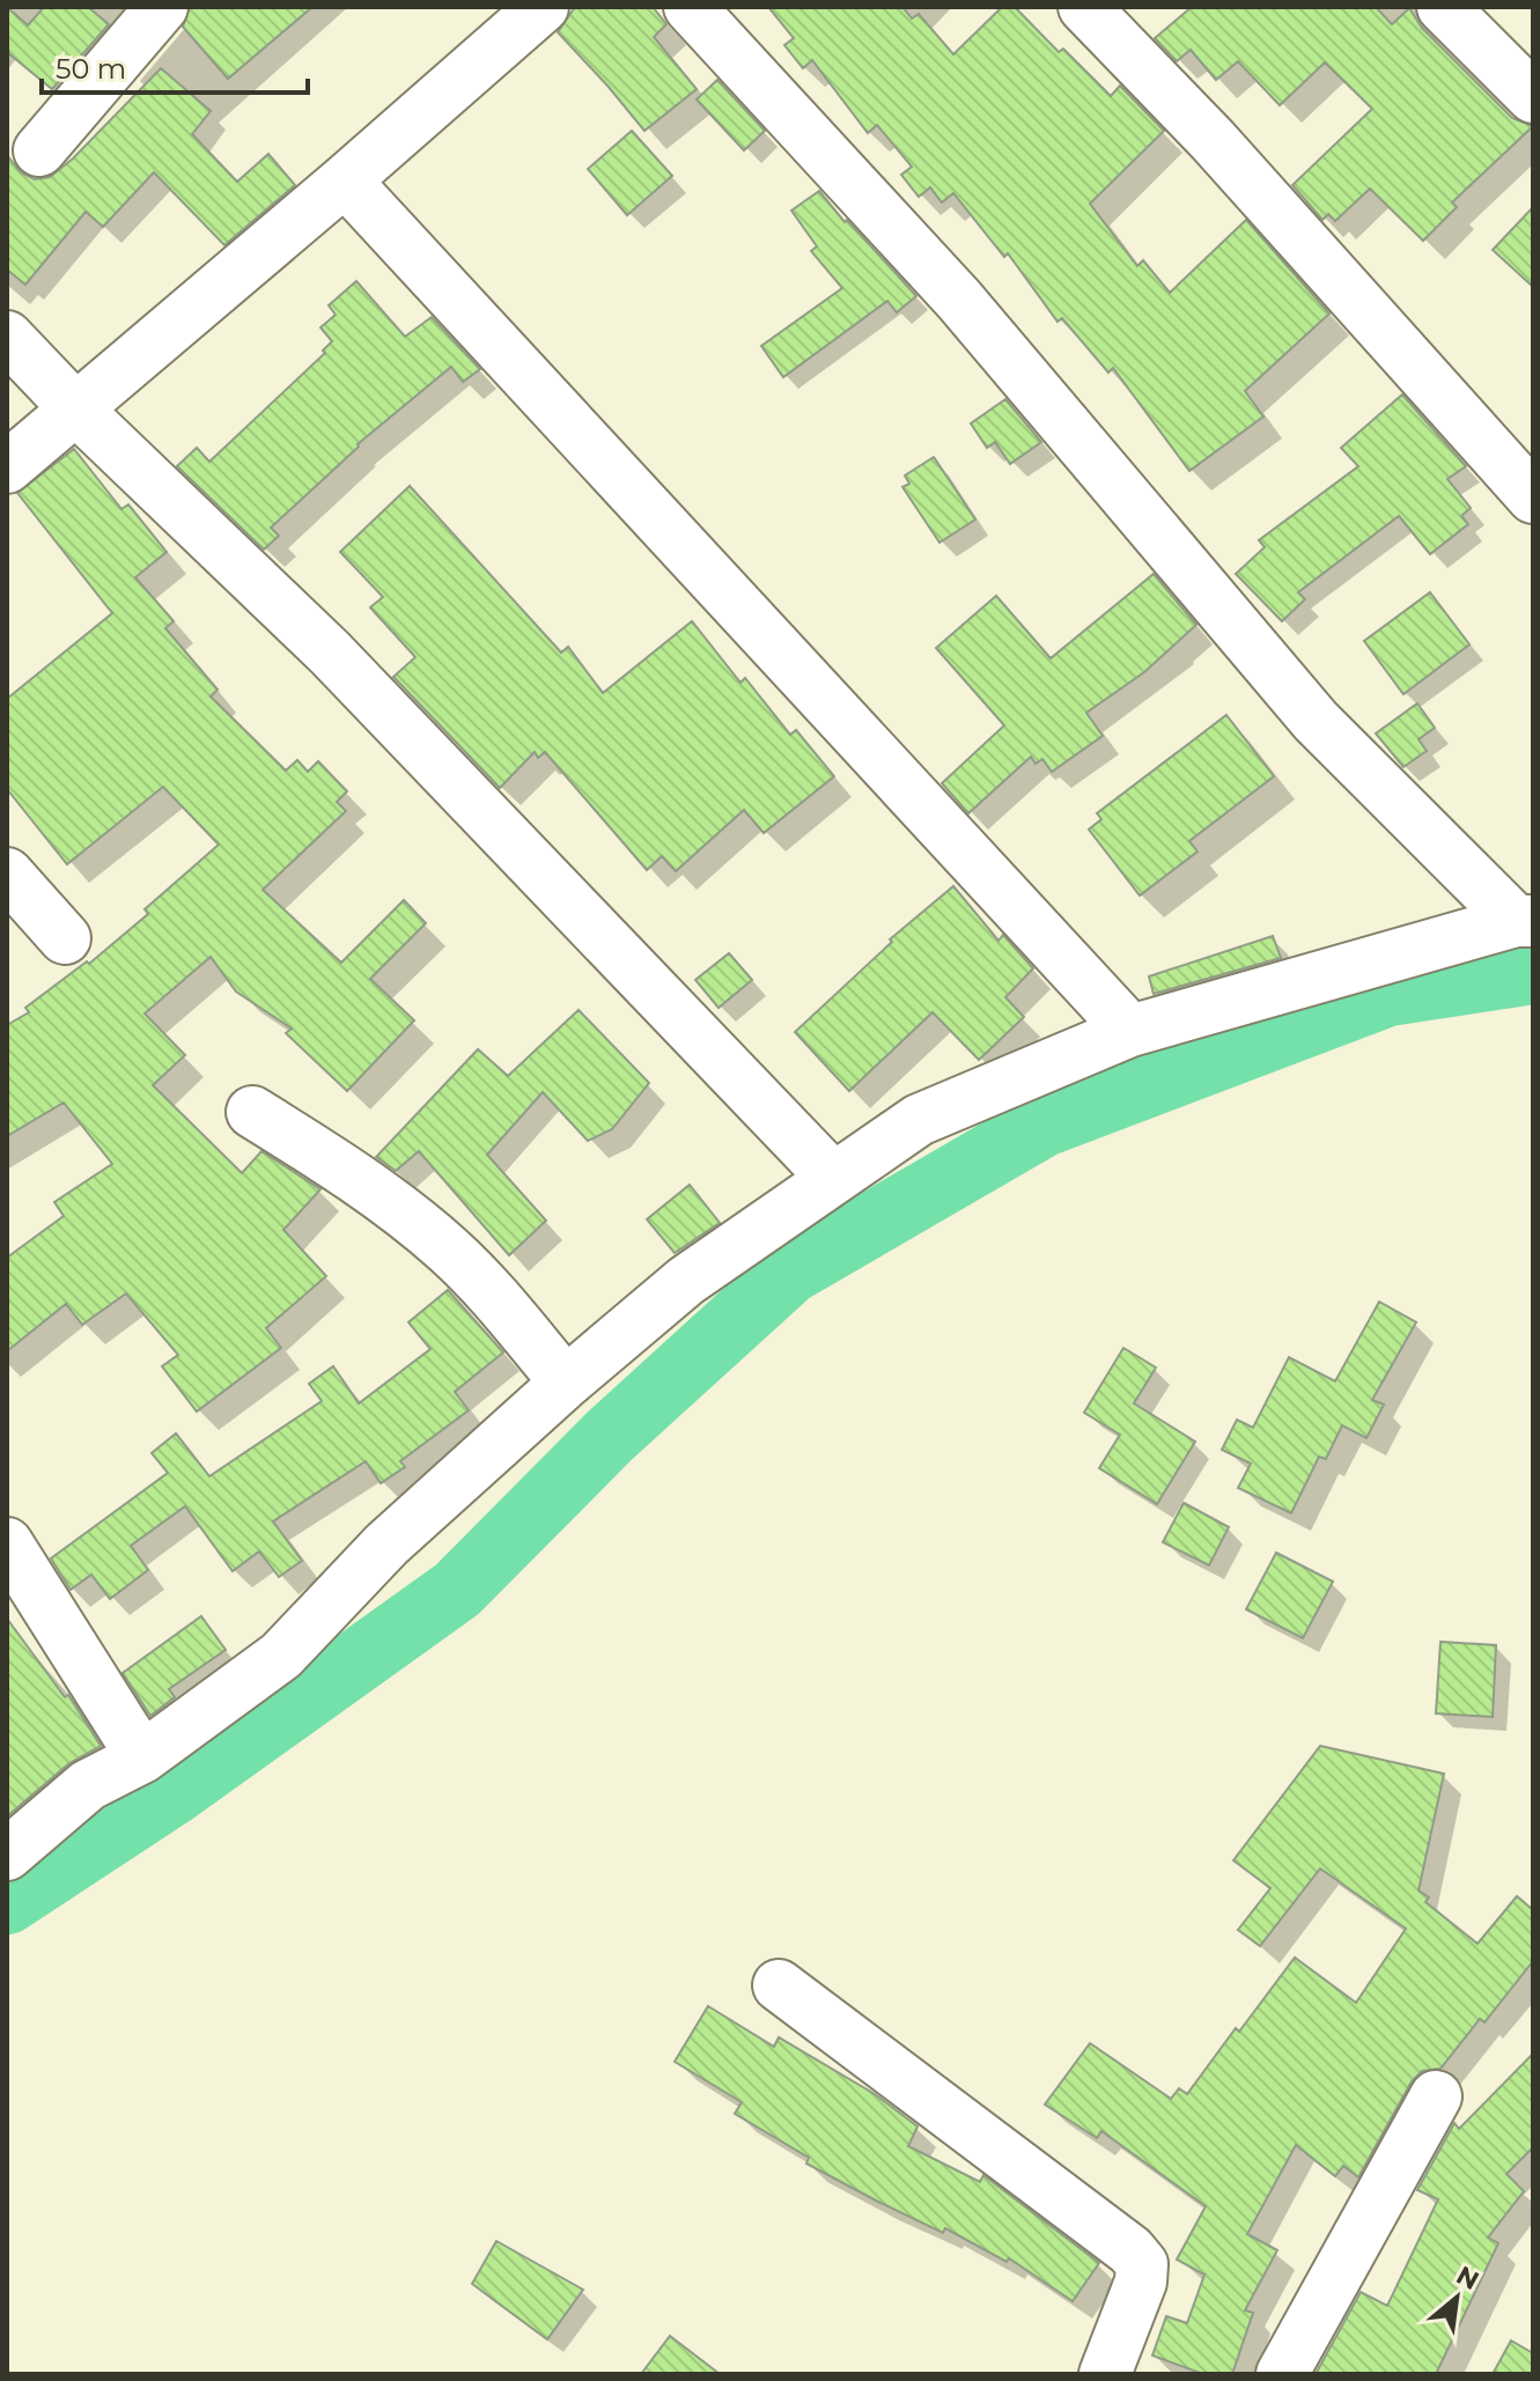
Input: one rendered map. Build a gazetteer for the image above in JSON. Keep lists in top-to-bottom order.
{
  "scale_bar": "50 m",
  "north": "top right"
}
